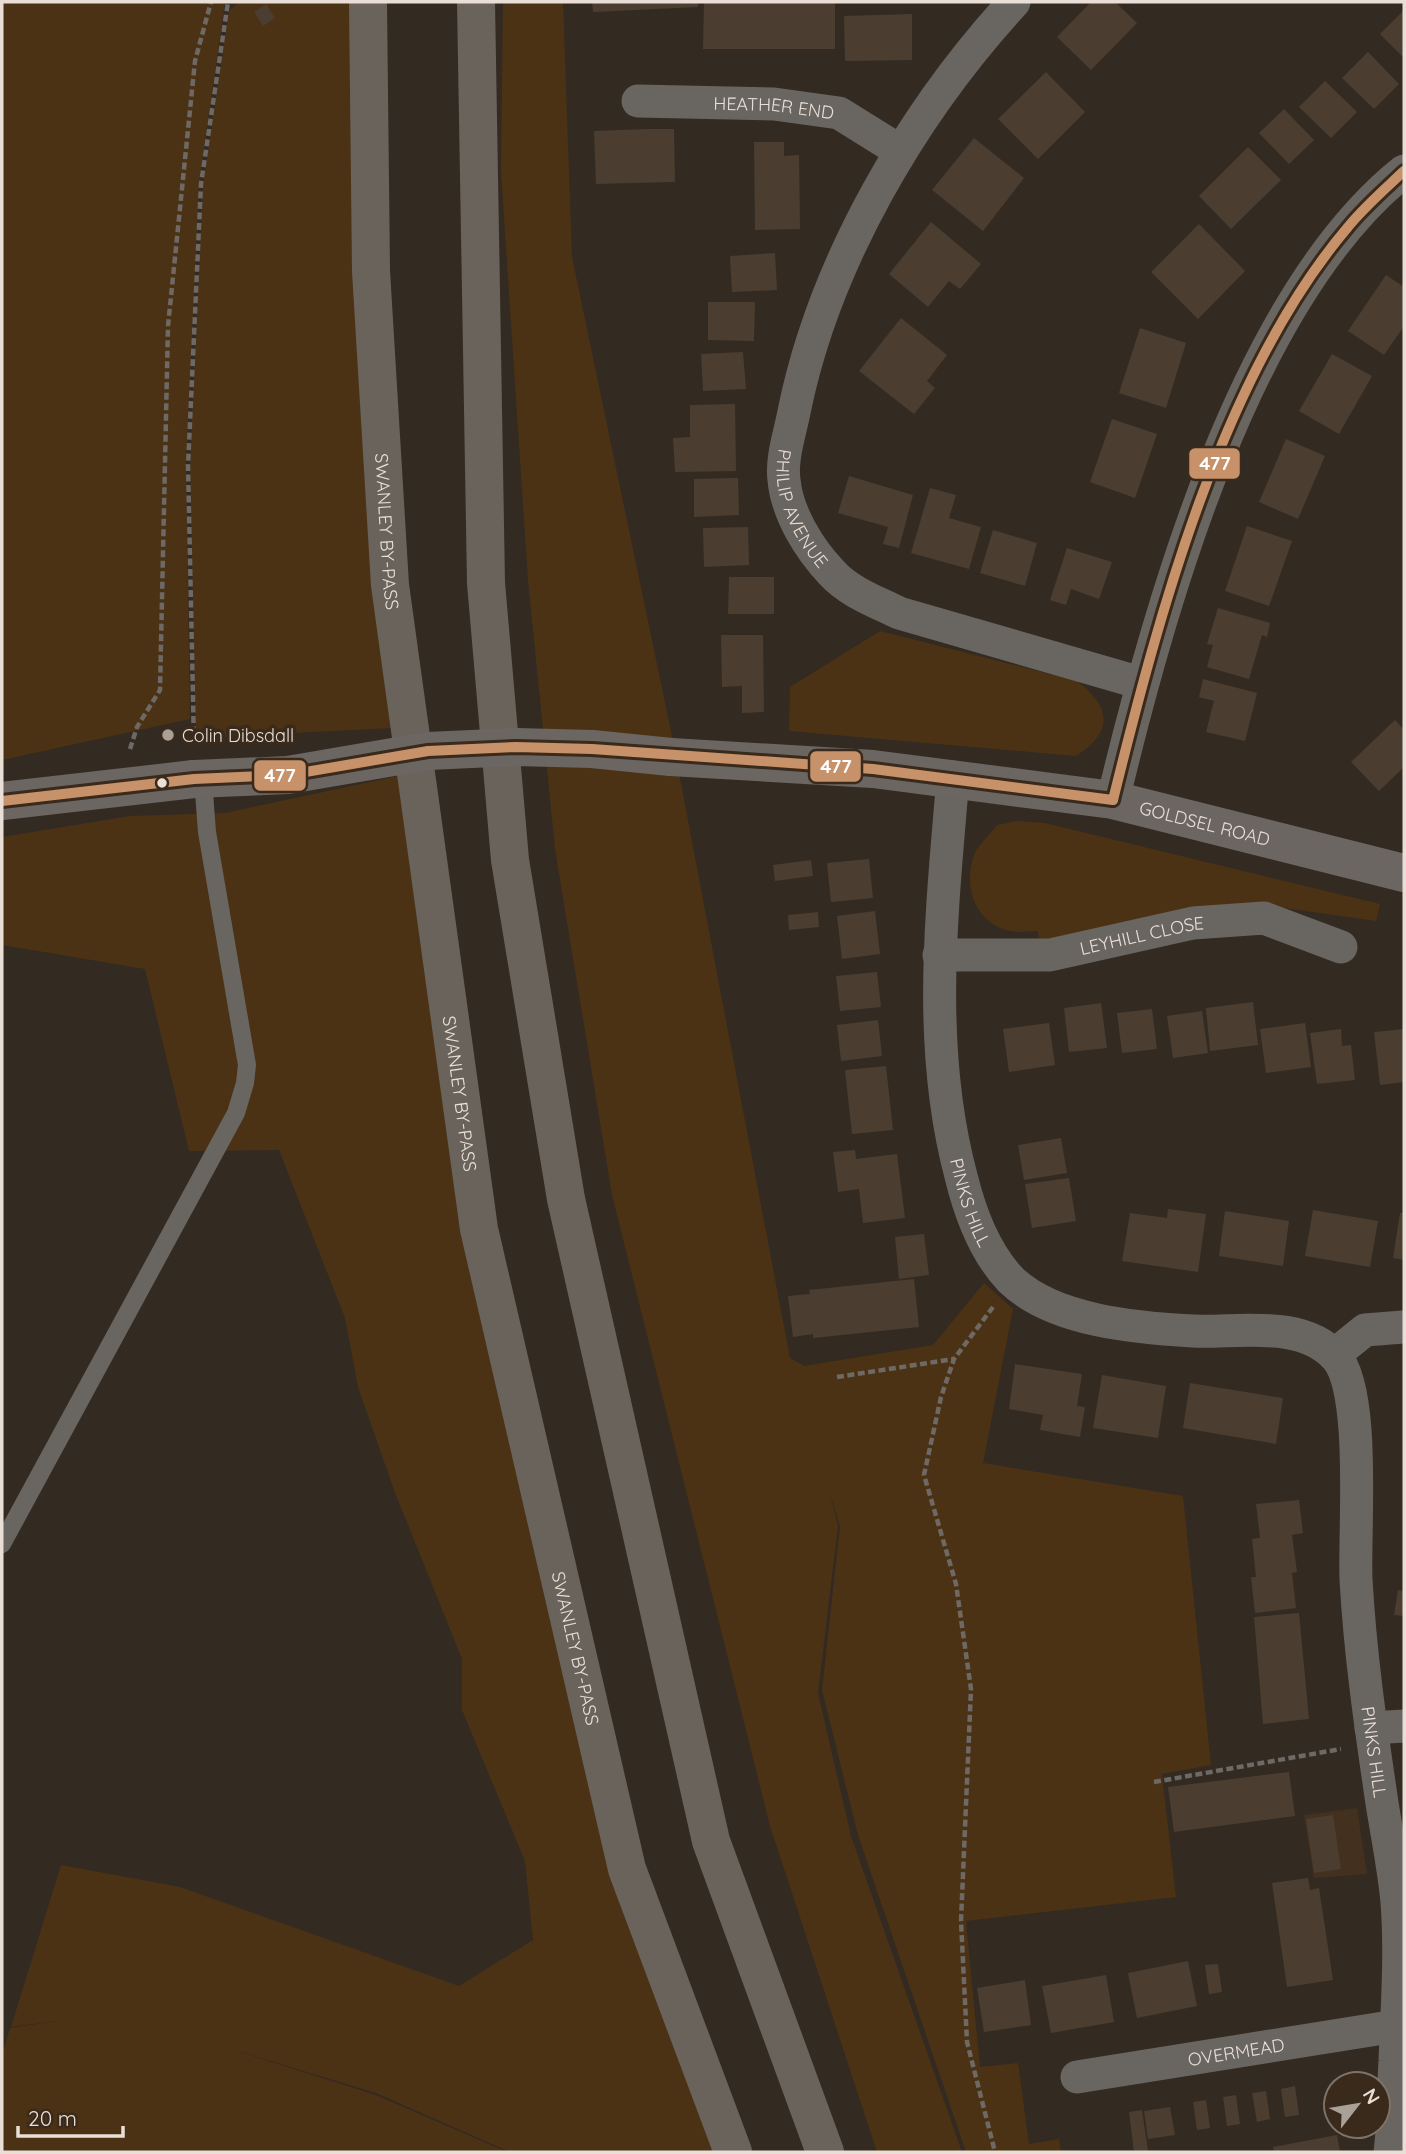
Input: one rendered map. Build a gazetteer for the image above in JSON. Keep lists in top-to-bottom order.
{
  "streets": {
    "highway": ["SWANLEY BY-PASS"],
    "main road": ["GOLDSEL ROAD"],
    "street": [
      "HEATHER END",
      "PHILIP AVENUE",
      "LEYHILL CLOSE",
      "PINKS HILL",
      "OVERMEAD"
    ]
  },
  "crossings": [
    ["HEATHER END", "PHILIP AVENUE"],
    ["GOLDSEL ROAD", "PINKS HILL"],
    ["LEYHILL CLOSE", "PINKS HILL"],
    ["PINKS HILL", "OVERMEAD"]
  ],
  "places": ["Colin Dibsdall"],
  "lines": ["transit line 477"],
  "scale_bar": "20 m",
  "north": "top right"
}
